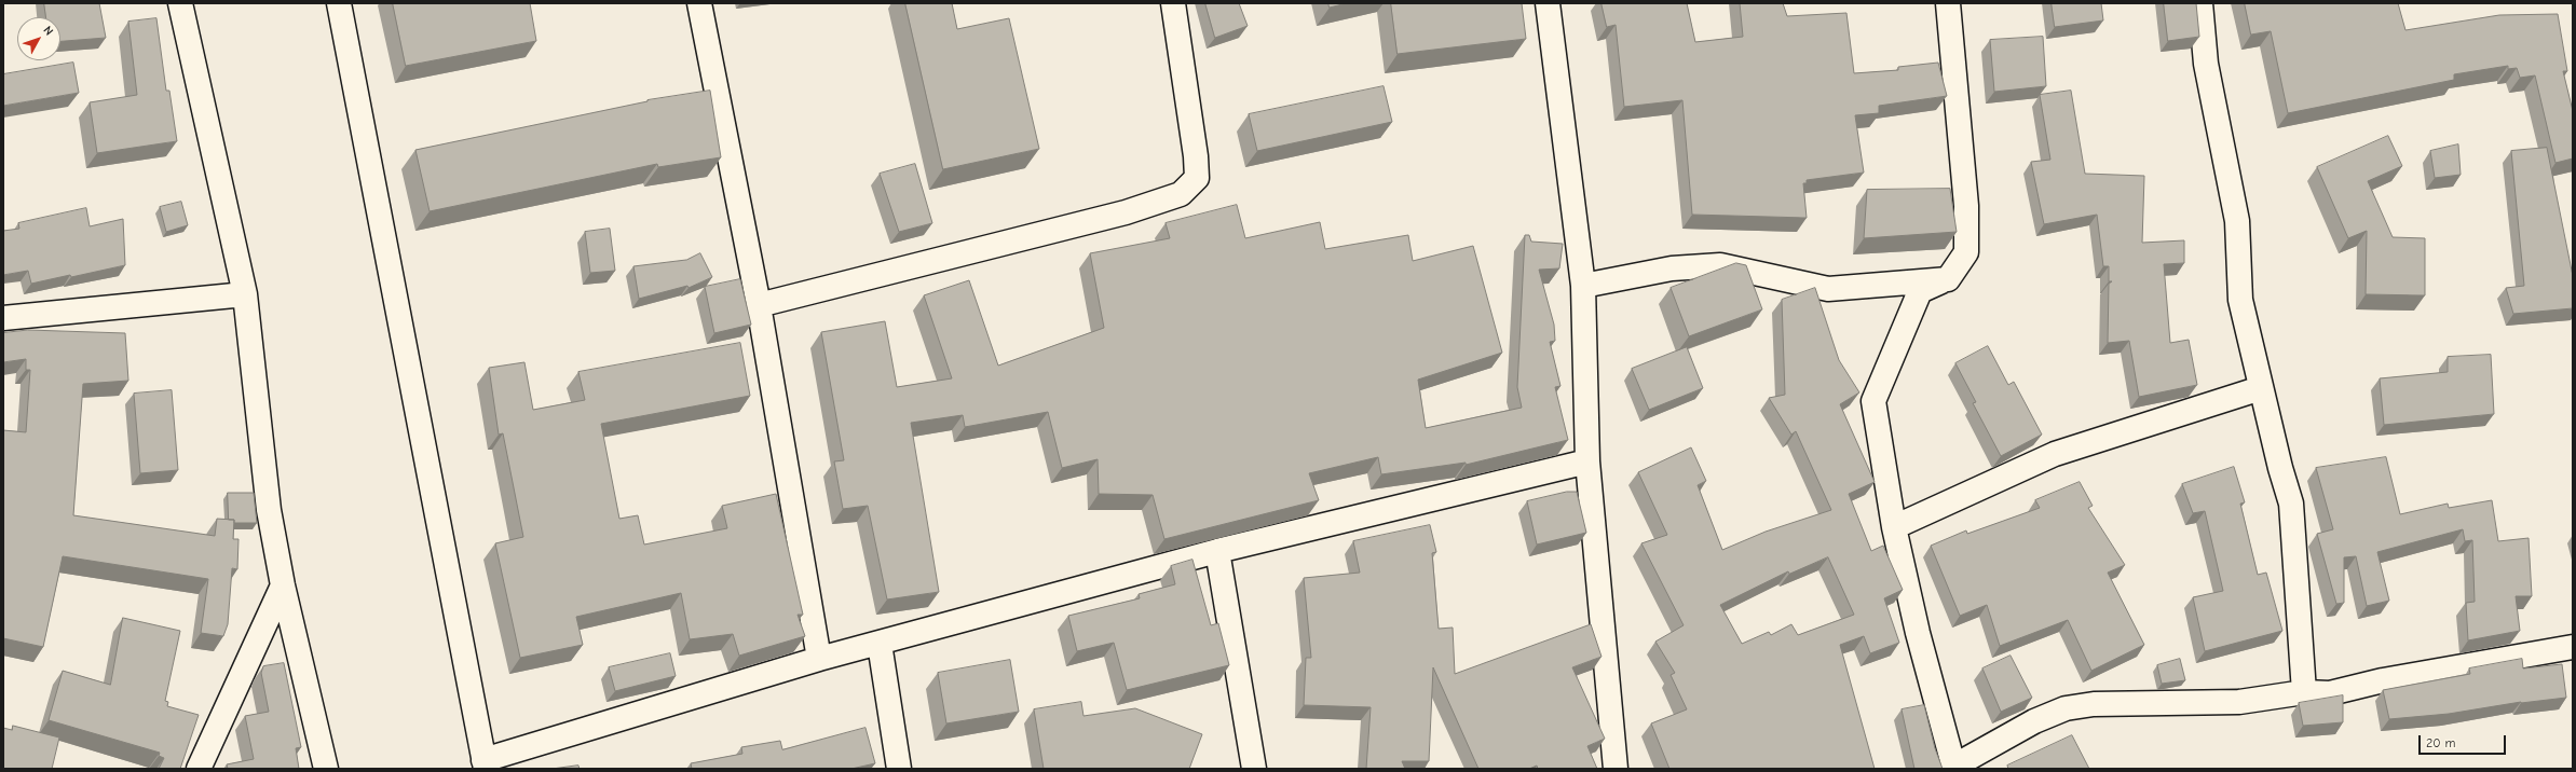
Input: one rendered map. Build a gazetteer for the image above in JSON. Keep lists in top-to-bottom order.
{
  "scale_bar": "20 m",
  "north": "top right"
}
